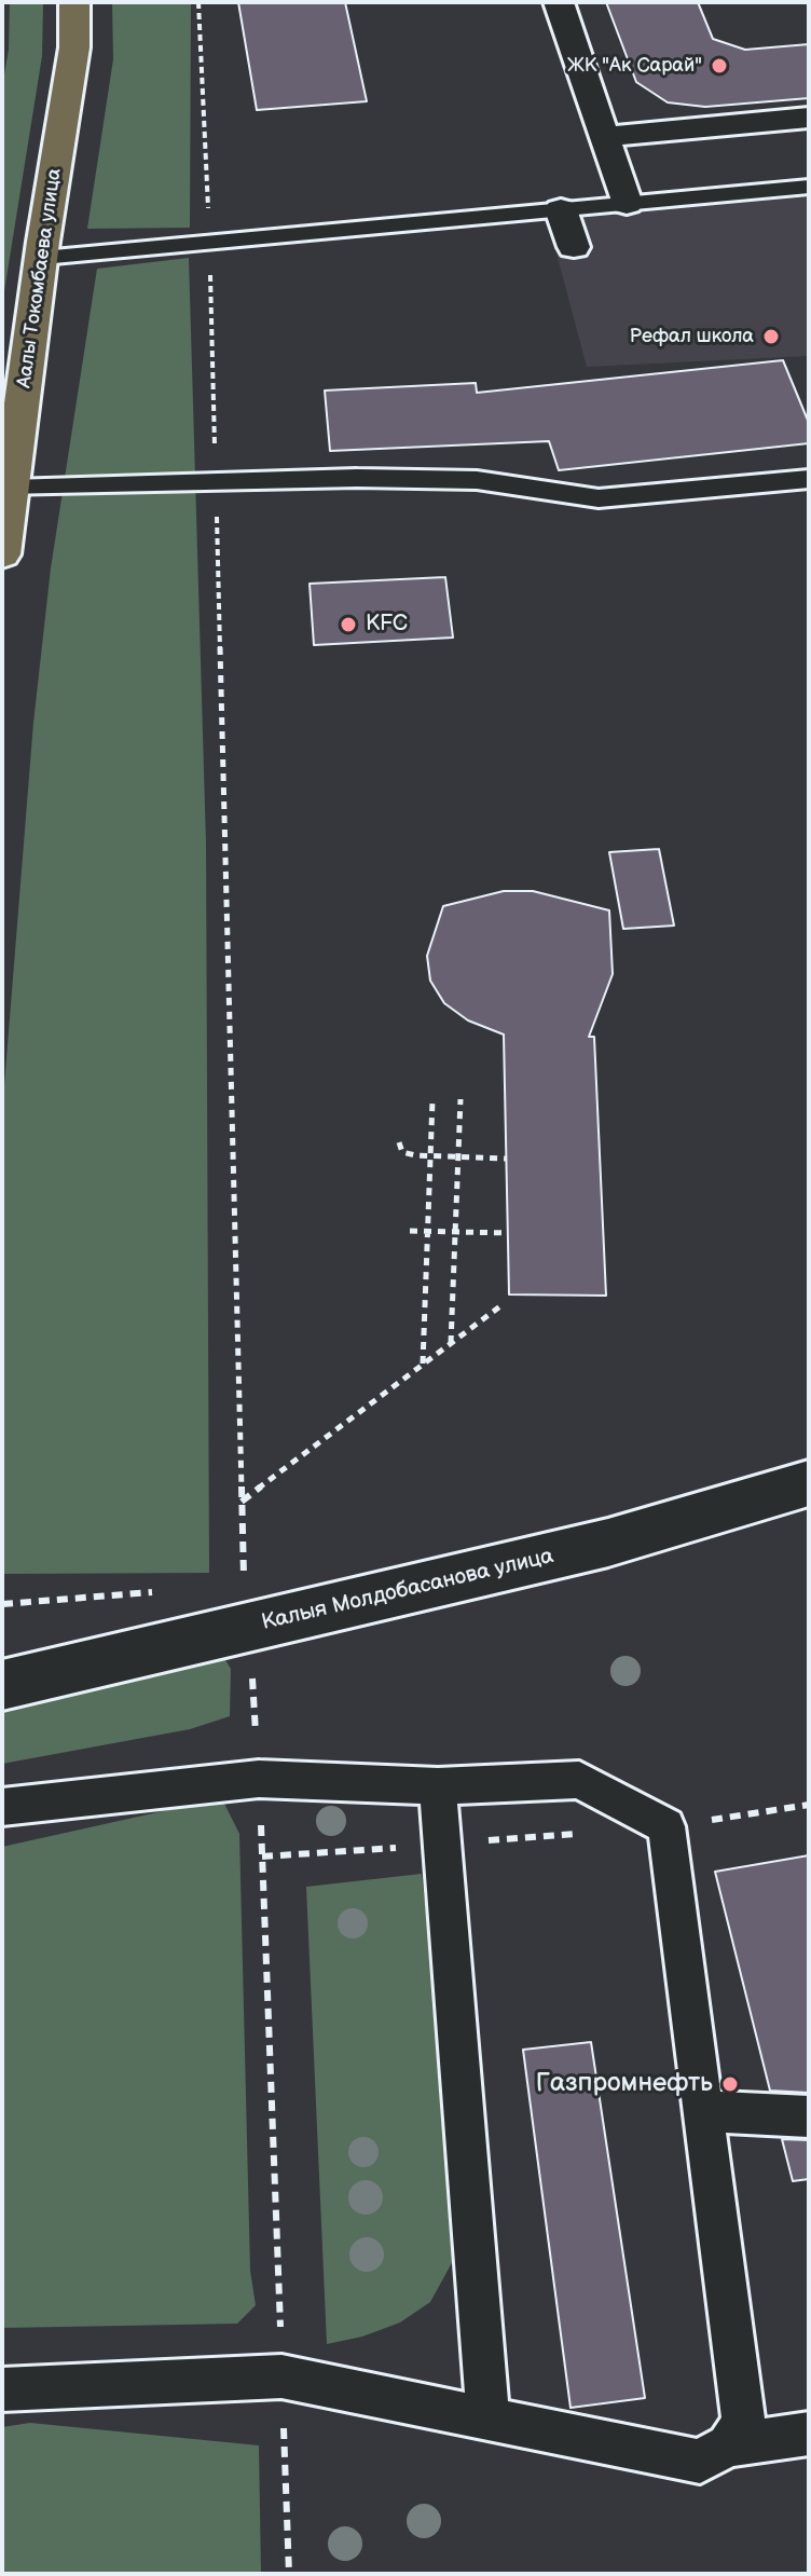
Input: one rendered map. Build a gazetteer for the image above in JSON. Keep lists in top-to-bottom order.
{
  "streets": {
    "main road": ["Аалы Токомбаева улица"],
    "street": ["Калыя Молдобасанова улица"]
  },
  "places": [
    "ЖК \"Ак Сарай\"",
    "Рефал школа",
    "KFC",
    "Газпромнефть"
  ]
}
